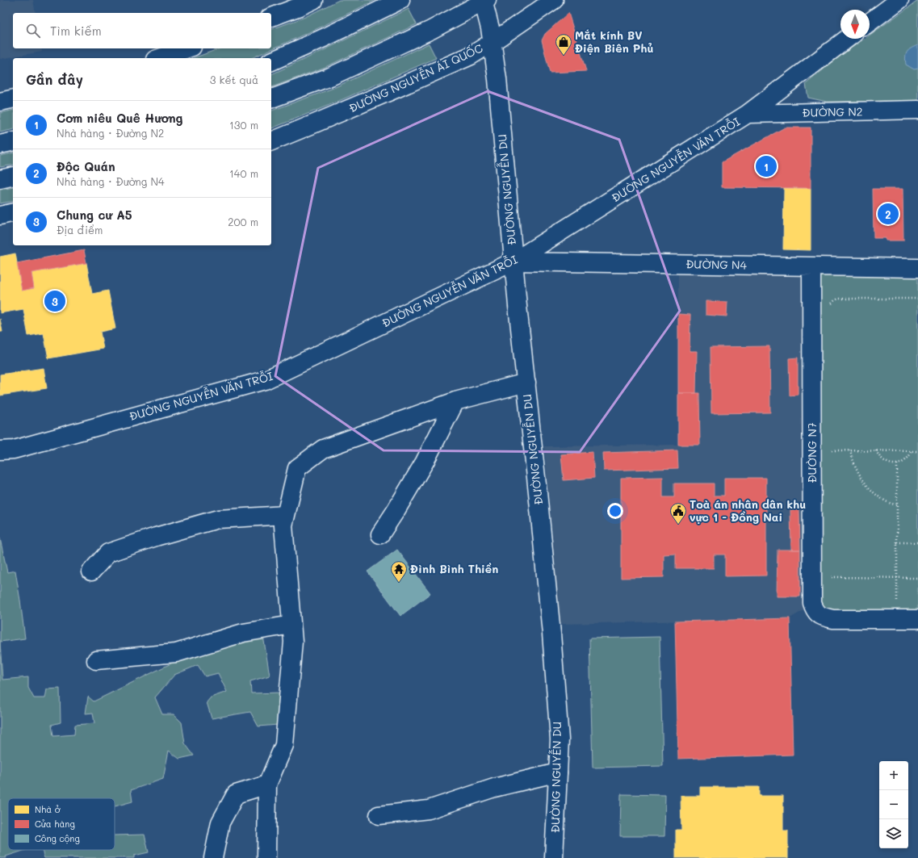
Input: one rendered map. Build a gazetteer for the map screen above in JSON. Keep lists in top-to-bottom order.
{
  "streets": {
    "street": [
      "ĐƯỜNG NGUYỄN ÁI QUỐC",
      "ĐƯỜNG N2",
      "ĐƯỜNG NGUYỄN VĂN TRỖI",
      "ĐƯỜNG NGUYỄN DU",
      "ĐƯỜNG N4",
      "ĐƯỜNG N7"
    ]
  },
  "crossings": [
    ["ĐƯỜNG NGUYỄN ÁI QUỐC", "ĐƯỜNG NGUYỄN DU"],
    ["ĐƯỜNG N2", "ĐƯỜNG NGUYỄN VĂN TRỖI"],
    ["ĐƯỜNG NGUYỄN VĂN TRỖI", "ĐƯỜNG NGUYỄN DU"],
    ["ĐƯỜNG NGUYỄN VĂN TRỖI", "ĐƯỜNG N4"],
    ["ĐƯỜNG NGUYỄN DU", "ĐƯỜNG N4"],
    ["ĐƯỜNG N4", "ĐƯỜNG N7"]
  ],
  "places": {
    "shop": ["Mắt kính BV Điện Biên Phủ"],
    "public building": ["Toà án nhân dân khu vực 1 - Đồng Nai"],
    "temple": ["Đình Bình Thiền"]
  },
  "legend": ["Nhà ở", "Cửa hàng", "Công cộng"],
  "north": "bottom",
  "page": {
    "search": "Tìm kiếm",
    "heading": ["Gần đây", "3 kết quả"],
    "list": [
      {
        "mark": "1",
        "name": "Cơm niêu Quê Hương",
        "note": "Nhà hàng · Đường N2",
        "value": "130 m"
      },
      {
        "mark": "2",
        "name": "Độc Quán",
        "note": "Nhà hàng · Đường N4",
        "value": "140 m"
      },
      {
        "mark": "3",
        "name": "Chung cư A5",
        "note": "Địa điểm",
        "value": "200 m"
      }
    ],
    "pins": ["1", "2", "3"],
    "map_buttons": ["+", "−"]
  }
}
